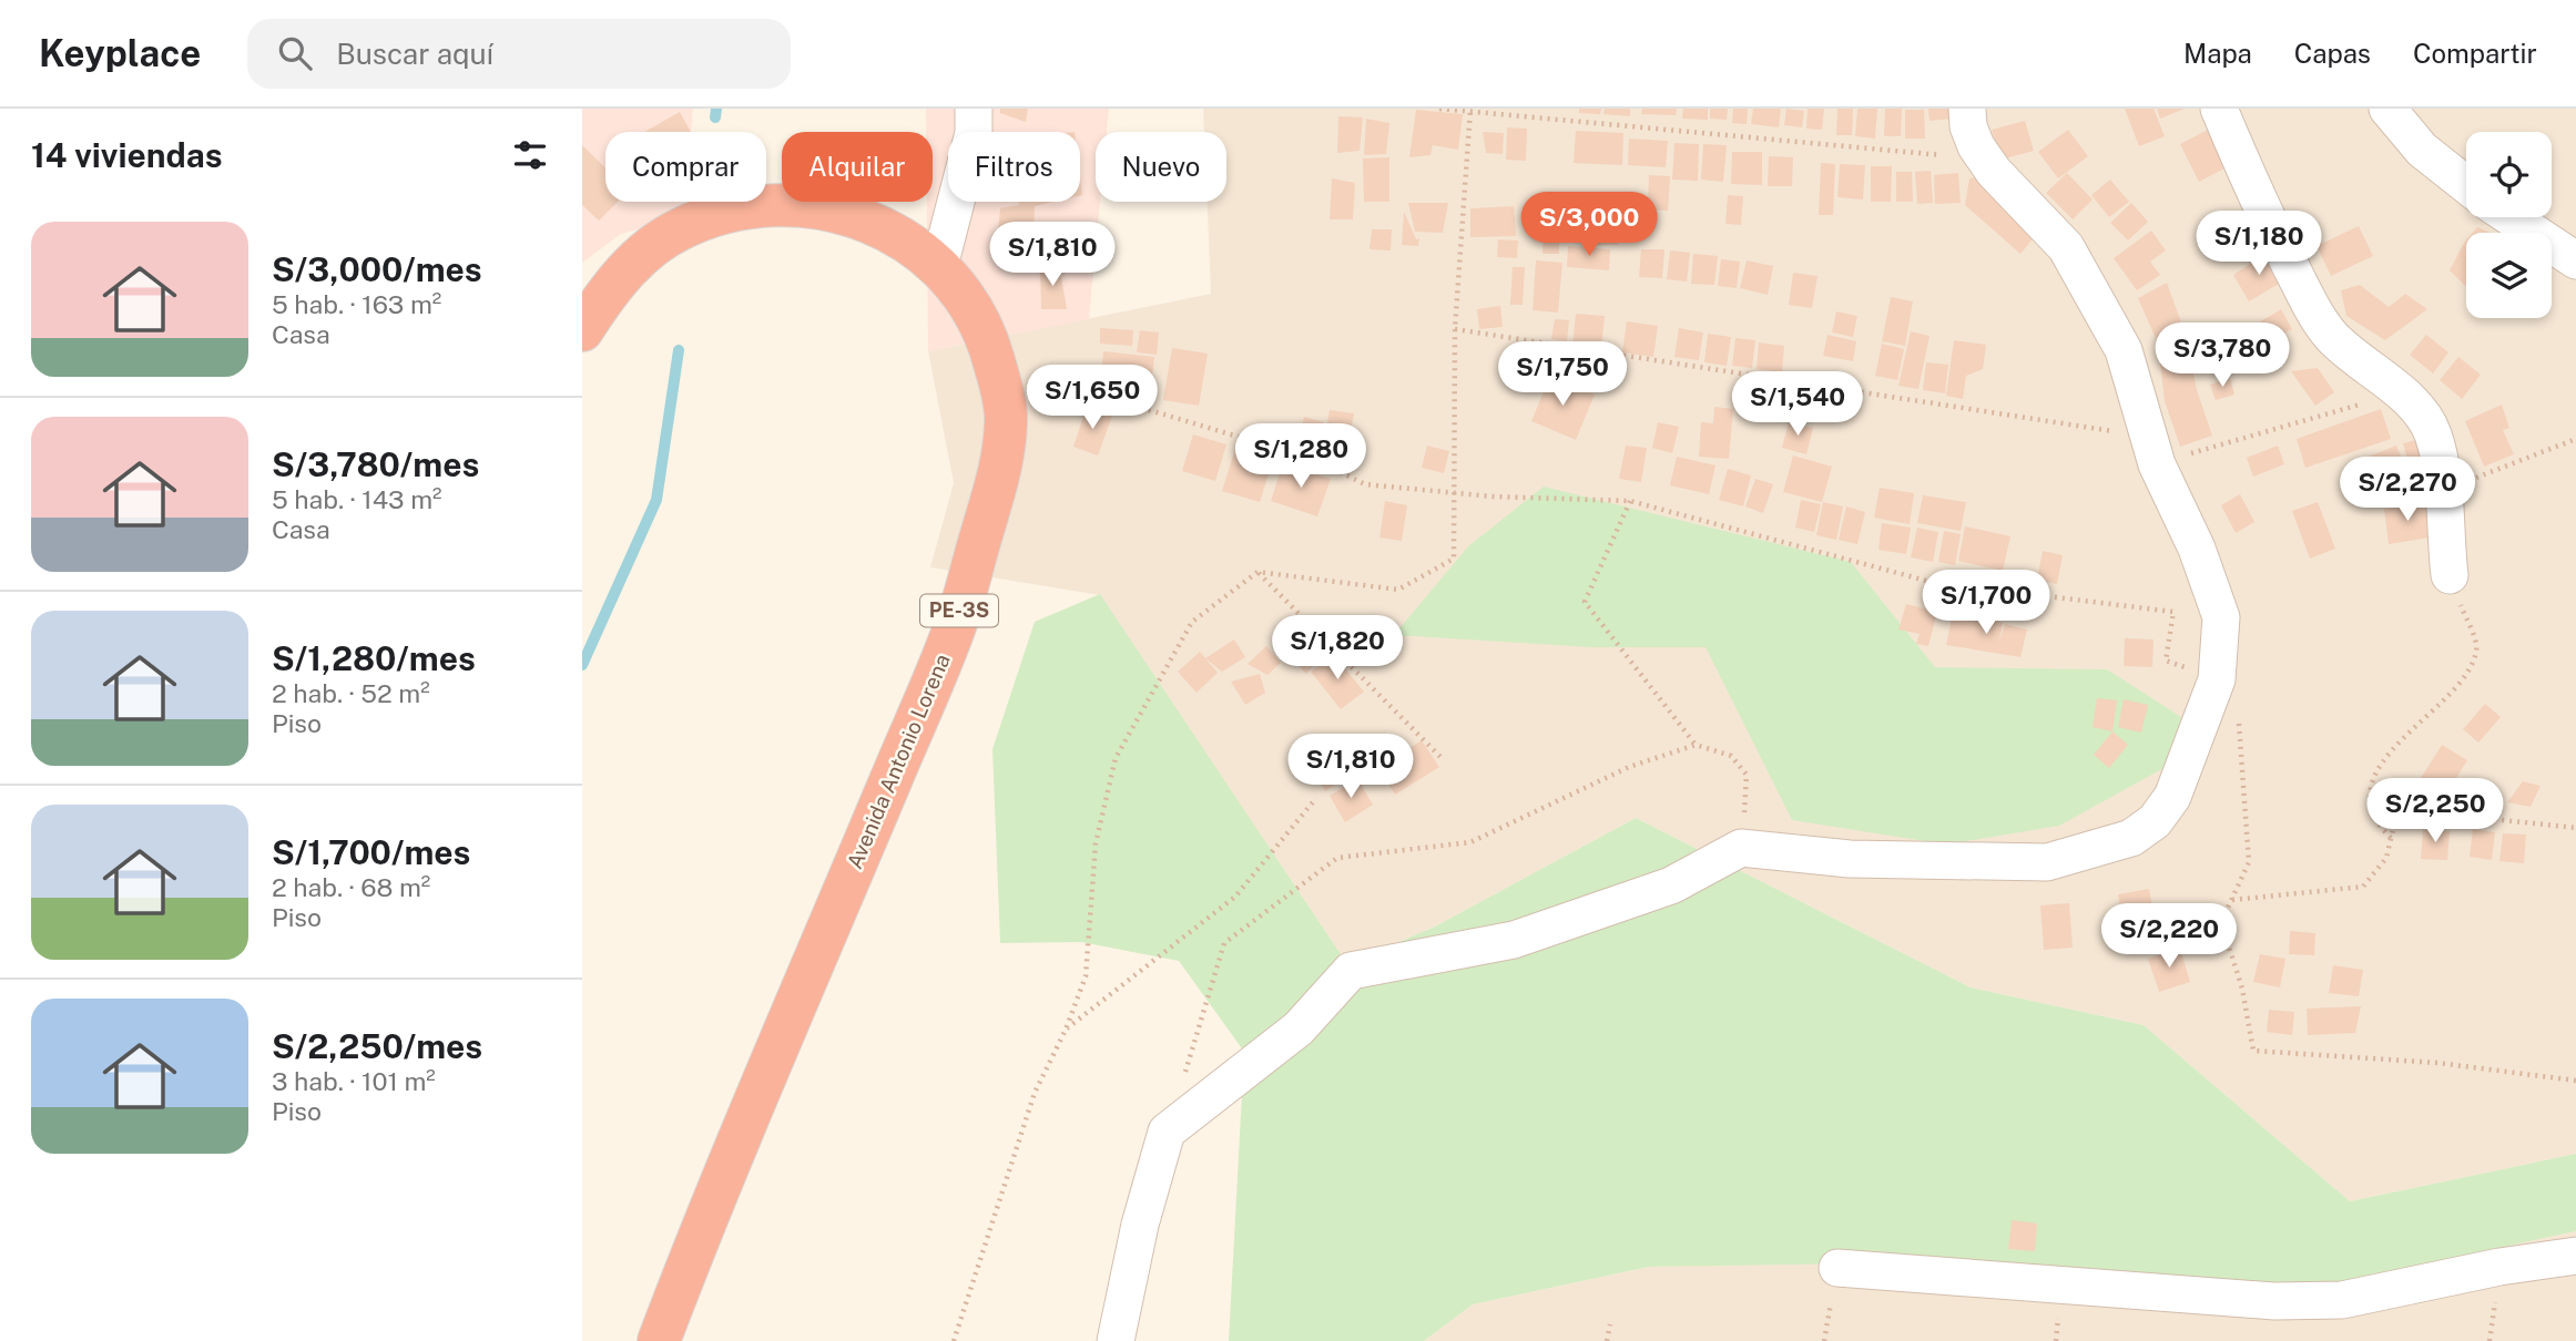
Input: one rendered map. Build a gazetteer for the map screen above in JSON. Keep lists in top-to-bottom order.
{
  "streets": {
    "highway": ["PE-3S", "Avenida Antonio Lorena"]
  },
  "page": {
    "header": "Keyplace",
    "search": "Buscar aquí",
    "nav": ["Mapa", "Capas", "Compartir"],
    "heading": "14 viviendas",
    "chip": [
      "Comprar",
      "Alquilar",
      "Filtros",
      "Nuevo"
    ],
    "price": [
      "S/3,000",
      "S/1,180",
      "S/1,810",
      "S/3,780",
      "S/1,750",
      "S/1,650",
      "S/1,540",
      "S/1,280",
      "S/2,270",
      "S/1,700",
      "S/1,820",
      "S/1,810",
      "S/2,250",
      "S/2,220"
    ],
    "list": [
      {
        "name": "S/3,000/mes",
        "note": "5 hab. · 163 m² · Casa"
      },
      {
        "name": "S/3,780/mes",
        "note": "5 hab. · 143 m² · Casa"
      },
      {
        "name": "S/1,280/mes",
        "note": "2 hab. · 52 m² · Piso"
      },
      {
        "name": "S/1,700/mes",
        "note": "2 hab. · 68 m² · Piso"
      },
      {
        "name": "S/2,250/mes",
        "note": "3 hab. · 101 m² · Piso"
      }
    ]
  }
}
